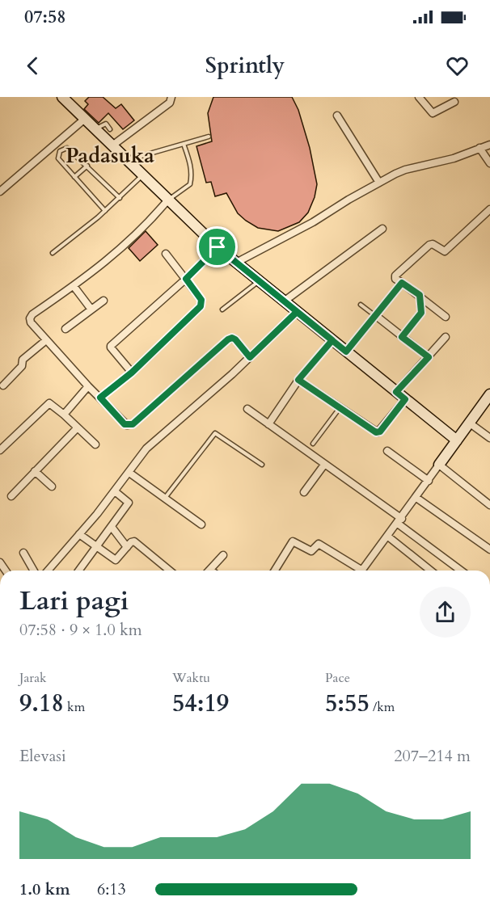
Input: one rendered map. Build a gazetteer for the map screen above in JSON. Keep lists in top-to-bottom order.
{
  "districts": ["Padasuka"],
  "page": {
    "status": "07:58",
    "header": "Sprintly",
    "heading": ["Lari pagi", "07:58 · 9 × 1.0 km"],
    "stats": [
      ["Jarak", "9.18 km"],
      ["Waktu", "54:19"],
      ["Pace", "5:55 /km"]
    ],
    "chart": ["Elevasi", "207–214 m"],
    "list": [
      {
        "name": "1.0 km",
        "note": "6:13"
      }
    ]
  }
}
